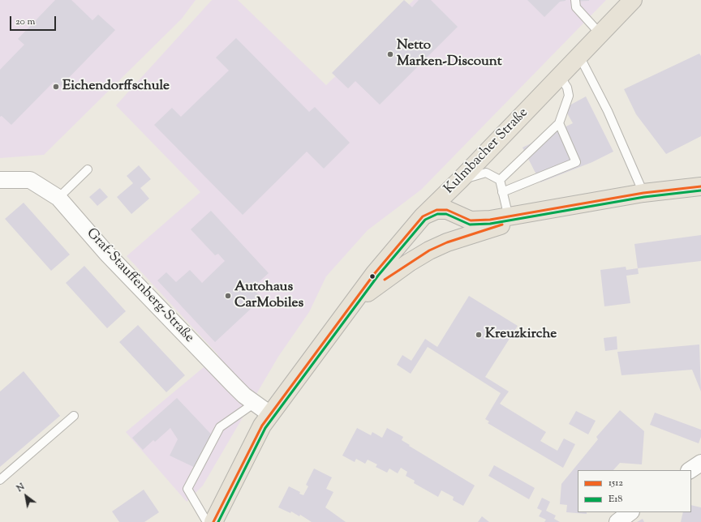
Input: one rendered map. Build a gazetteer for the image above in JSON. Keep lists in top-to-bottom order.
{
  "streets": {
    "main road": ["Kulmbacher Straße"],
    "street": ["Graf-Stauffenberg-Straße"]
  },
  "crossings": [
    ["Kulmbacher Straße", "Graf-Stauffenberg-Straße"]
  ],
  "places": [
    "Netto Marken-Discount",
    "Eichendorffschule",
    "Autohaus CarMobiles",
    "Kreuzkirche"
  ],
  "lines": ["transit line 1512", "transit line E18"],
  "legend": ["1512", "E18"],
  "scale_bar": "20 m",
  "north": "top left"
}
